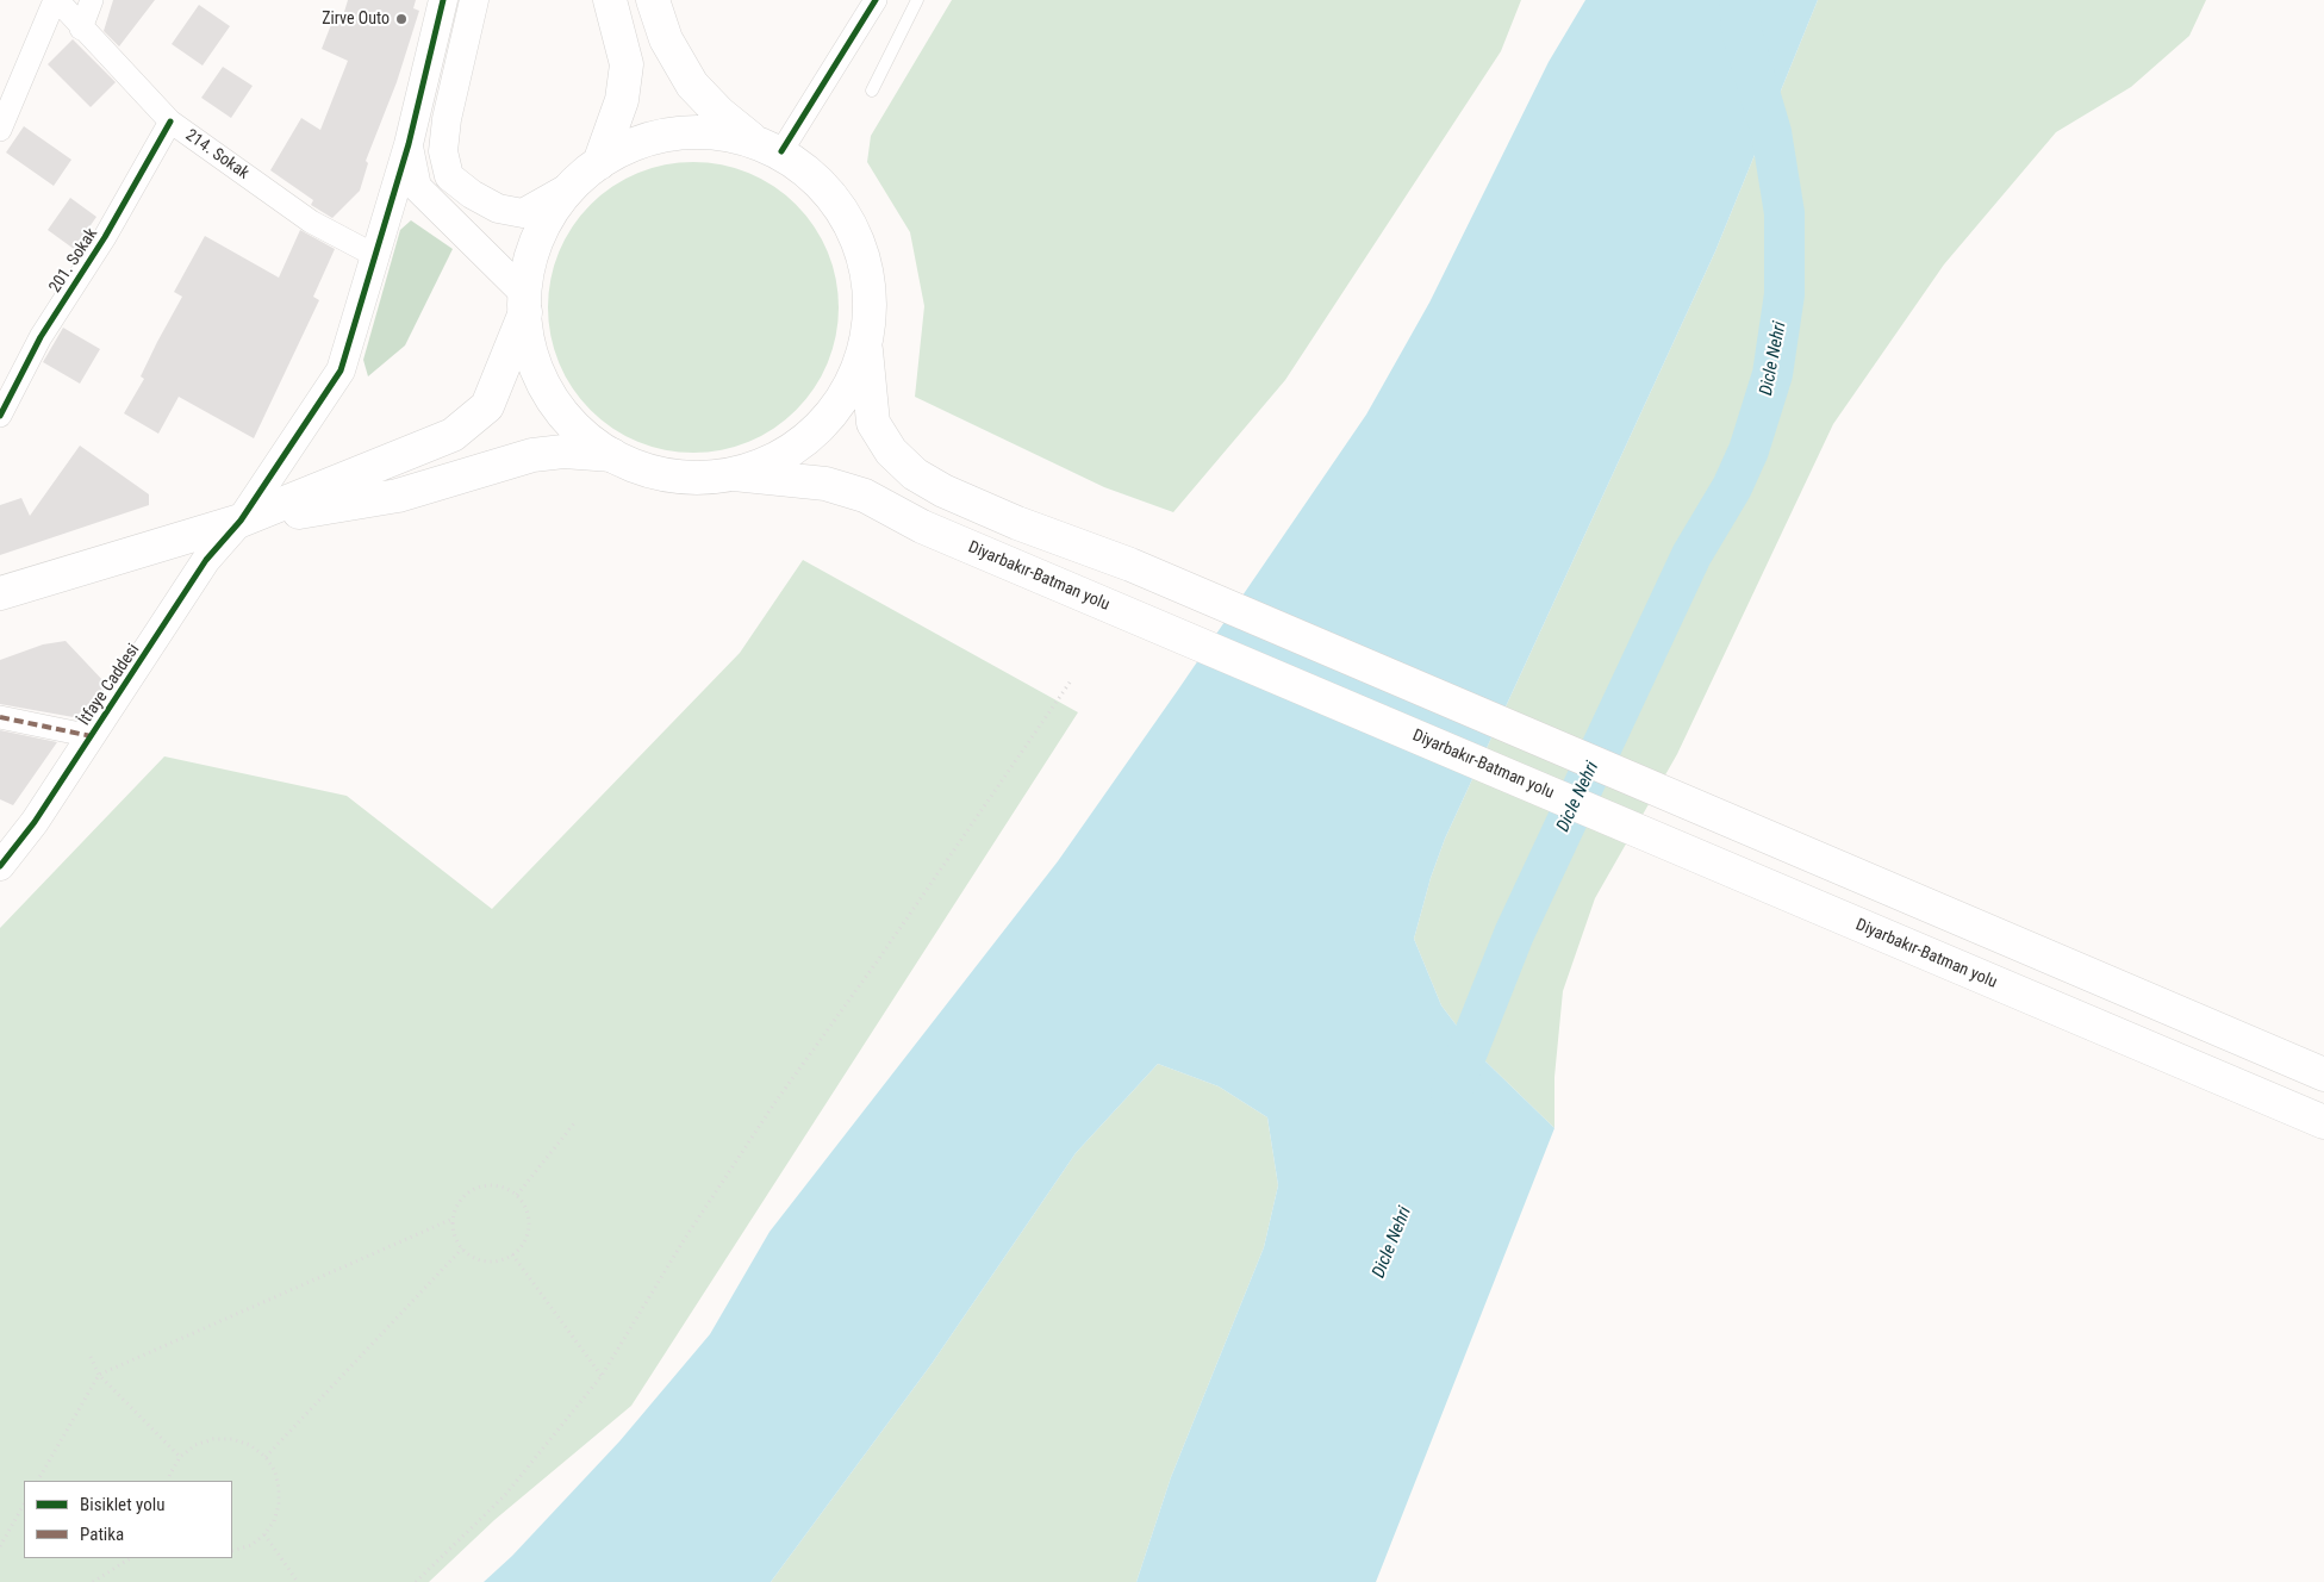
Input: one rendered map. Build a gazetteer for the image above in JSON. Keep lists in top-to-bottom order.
{
  "streets": {
    "main road": ["Diyarbakır-Batman yolu"],
    "street": ["214. Sokak", "201. Sokak", "İtfaye Caddesi"]
  },
  "crossings": [
    ["214. Sokak", "201. Sokak"],
    ["214. Sokak", "İtfaye Caddesi"]
  ],
  "water": ["Dicle Nehri"],
  "places": ["Zirve Outo"],
  "legend": ["Bisiklet yolu", "Patika"]
}
